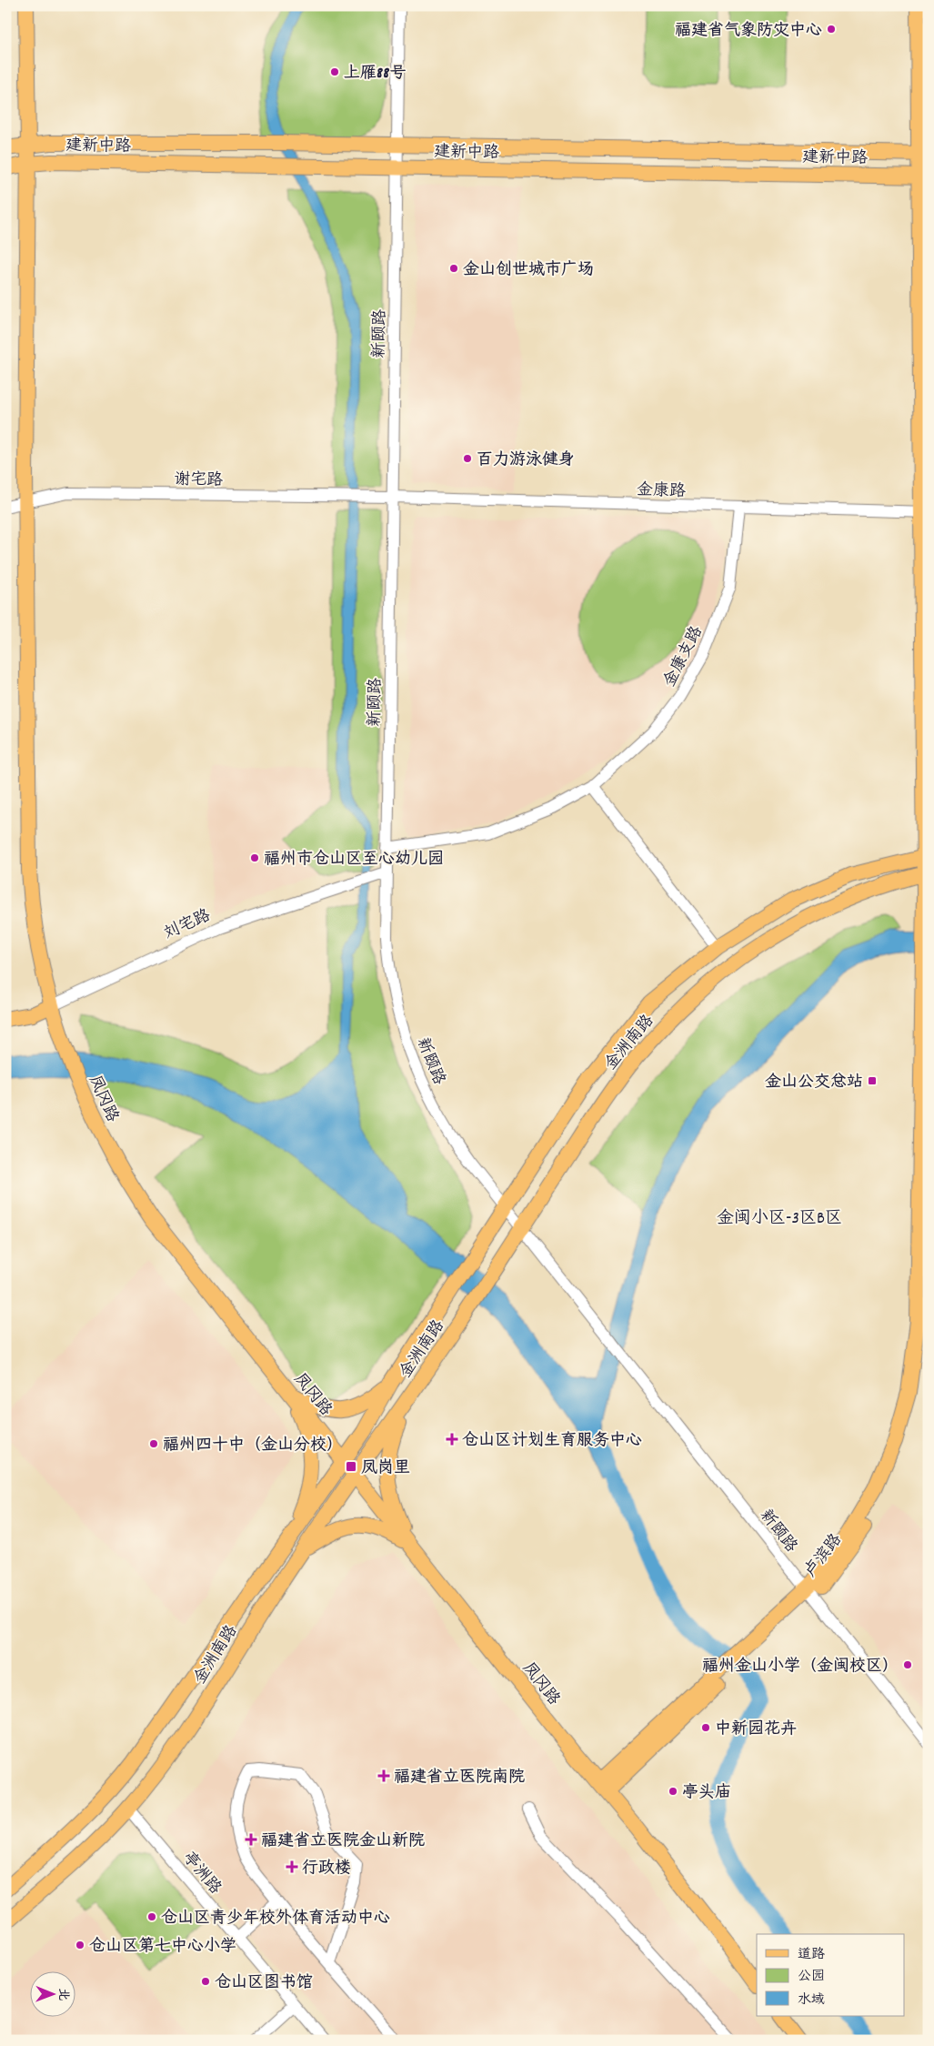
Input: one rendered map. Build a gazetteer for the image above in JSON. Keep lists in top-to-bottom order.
{
  "streets": {
    "main road": [
      "建新中路",
      "刘宅路",
      "金洲南路",
      "凤冈路",
      "卢滨路"
    ],
    "street": [
      "新颐路",
      "谢宅路",
      "金康路",
      "金康支路",
      "亭洲路"
    ]
  },
  "crossings": [
    ["建新中路", "新颐路"],
    ["建新中路", "凤冈路"],
    ["建新中路", "卢滨路"],
    ["新颐路", "谢宅路"],
    ["新颐路", "金康路"],
    ["新颐路", "金康支路"],
    ["新颐路", "刘宅路"],
    ["新颐路", "金洲南路"],
    ["新颐路", "卢滨路"],
    ["谢宅路", "金康路"],
    ["谢宅路", "凤冈路"],
    ["金康路", "金康支路"],
    ["金康路", "卢滨路"],
    ["刘宅路", "凤冈路"],
    ["金洲南路", "凤冈路"],
    ["金洲南路", "卢滨路"],
    ["金洲南路", "亭洲路"],
    ["凤冈路", "卢滨路"]
  ],
  "districts": ["金闽小区-3区B区"],
  "places": {
    "other": [
      "福建省气象防灾中心",
      "上雁88号",
      "金山创世城市广场",
      "百力游泳健身",
      "福州市仓山区至心幼儿园",
      "福州四十中（金山分校）",
      "福州金山小学（金闽校区）",
      "中新园花卉",
      "亭头庙",
      "仓山区青少年校外体育活动中心",
      "仓山区第七中心小学",
      "仓山区图书馆"
    ],
    "transit": ["金山公交总站", "凤岗里"],
    "health": [
      "仓山区计划生育服务中心",
      "福建省立医院南院",
      "福建省立医院金山新院",
      "行政楼"
    ]
  },
  "legend": ["道路", "公园", "水域"],
  "north": "right"
}
